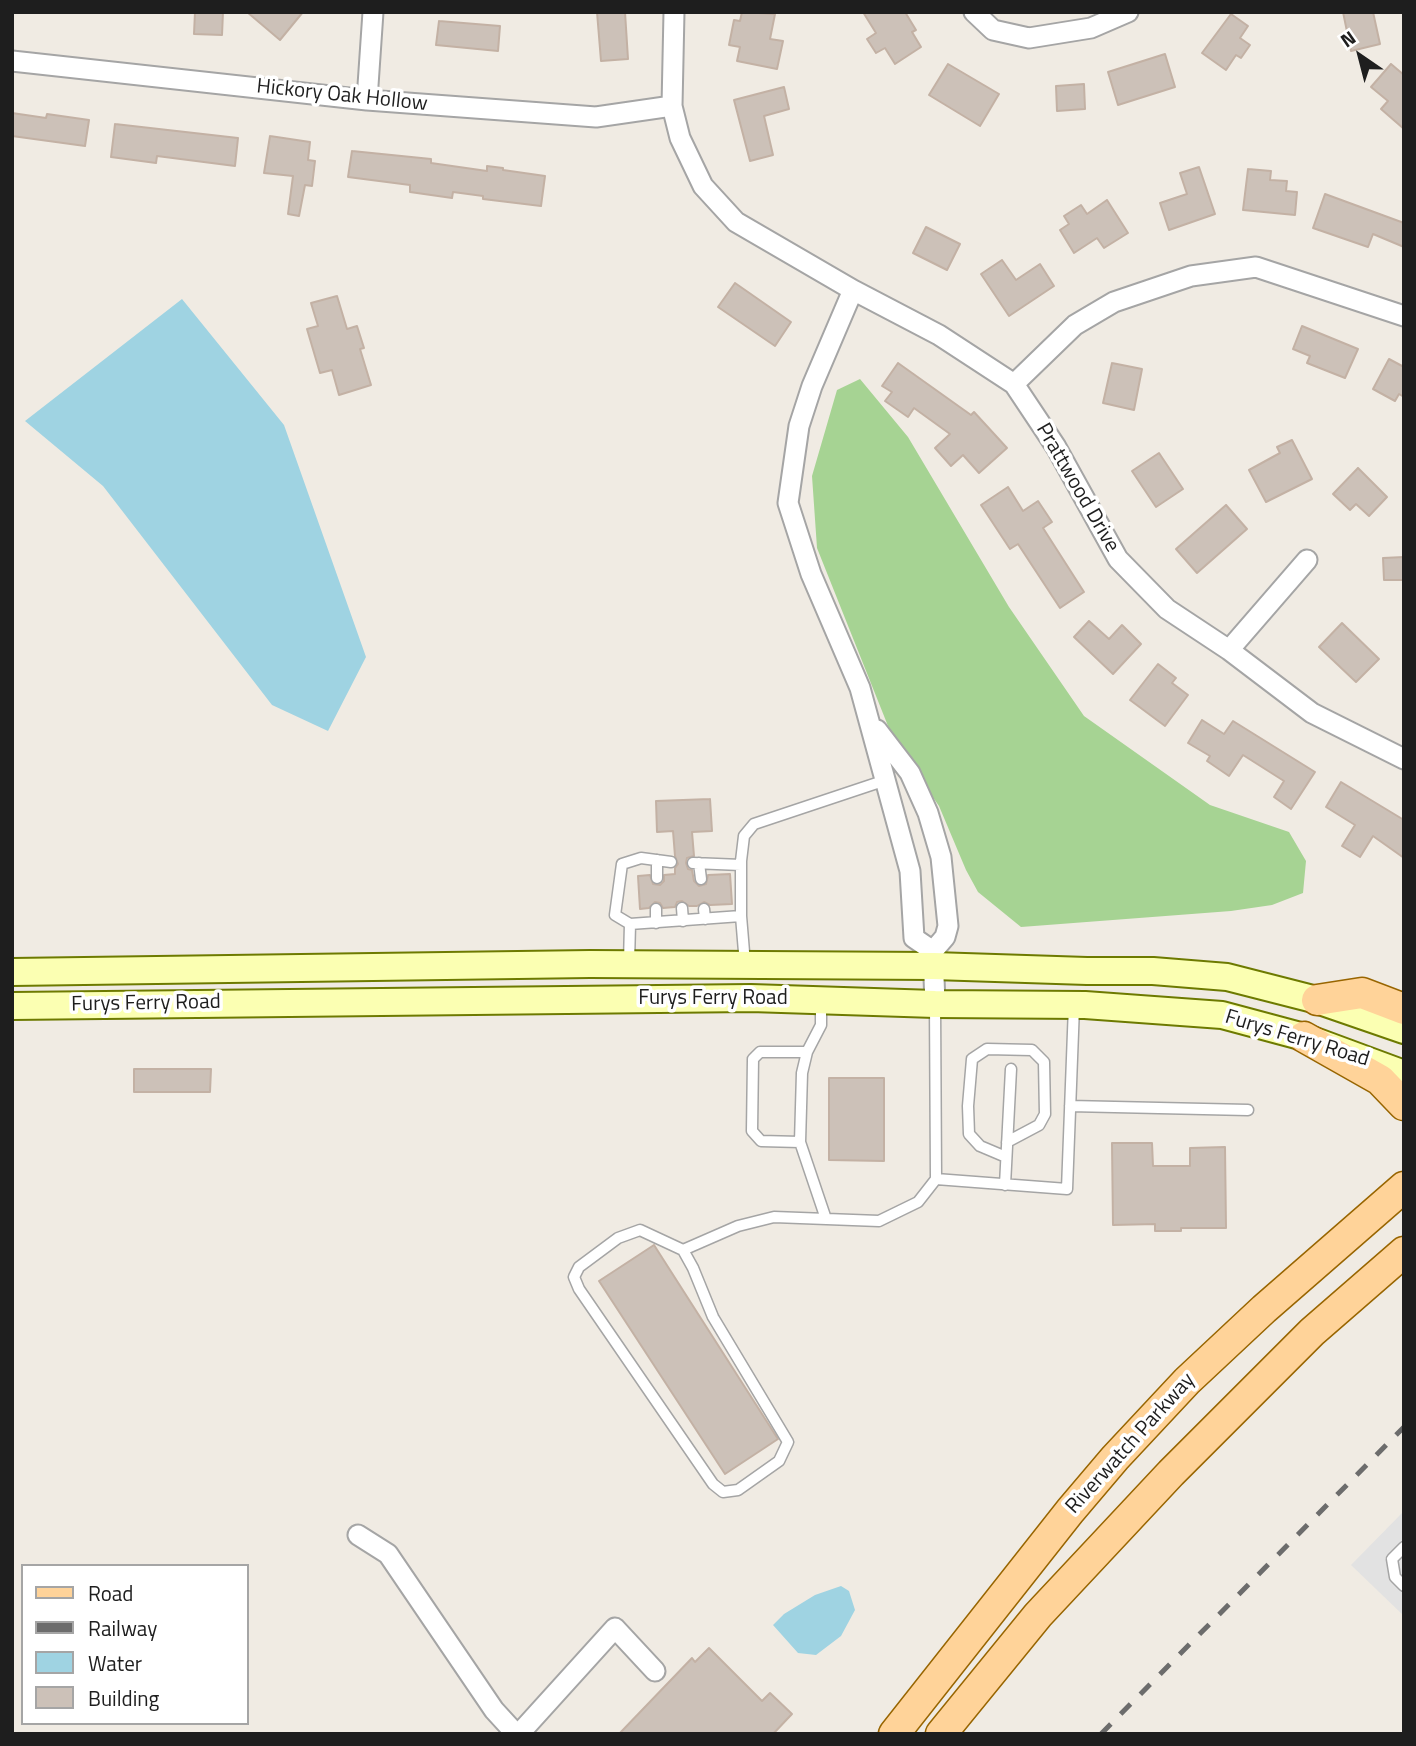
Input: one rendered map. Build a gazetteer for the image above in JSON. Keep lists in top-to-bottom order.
{
  "streets": {
    "main road": ["Furys Ferry Road", "Riverwatch Parkway"],
    "street": ["Hickory Oak Hollow", "Prattwood Drive"]
  },
  "crossings": [
    ["Hickory Oak Hollow", "Prattwood Drive"]
  ],
  "legend": [
    "Road",
    "Railway",
    "Water",
    "Building"
  ],
  "north": "top left"
}
